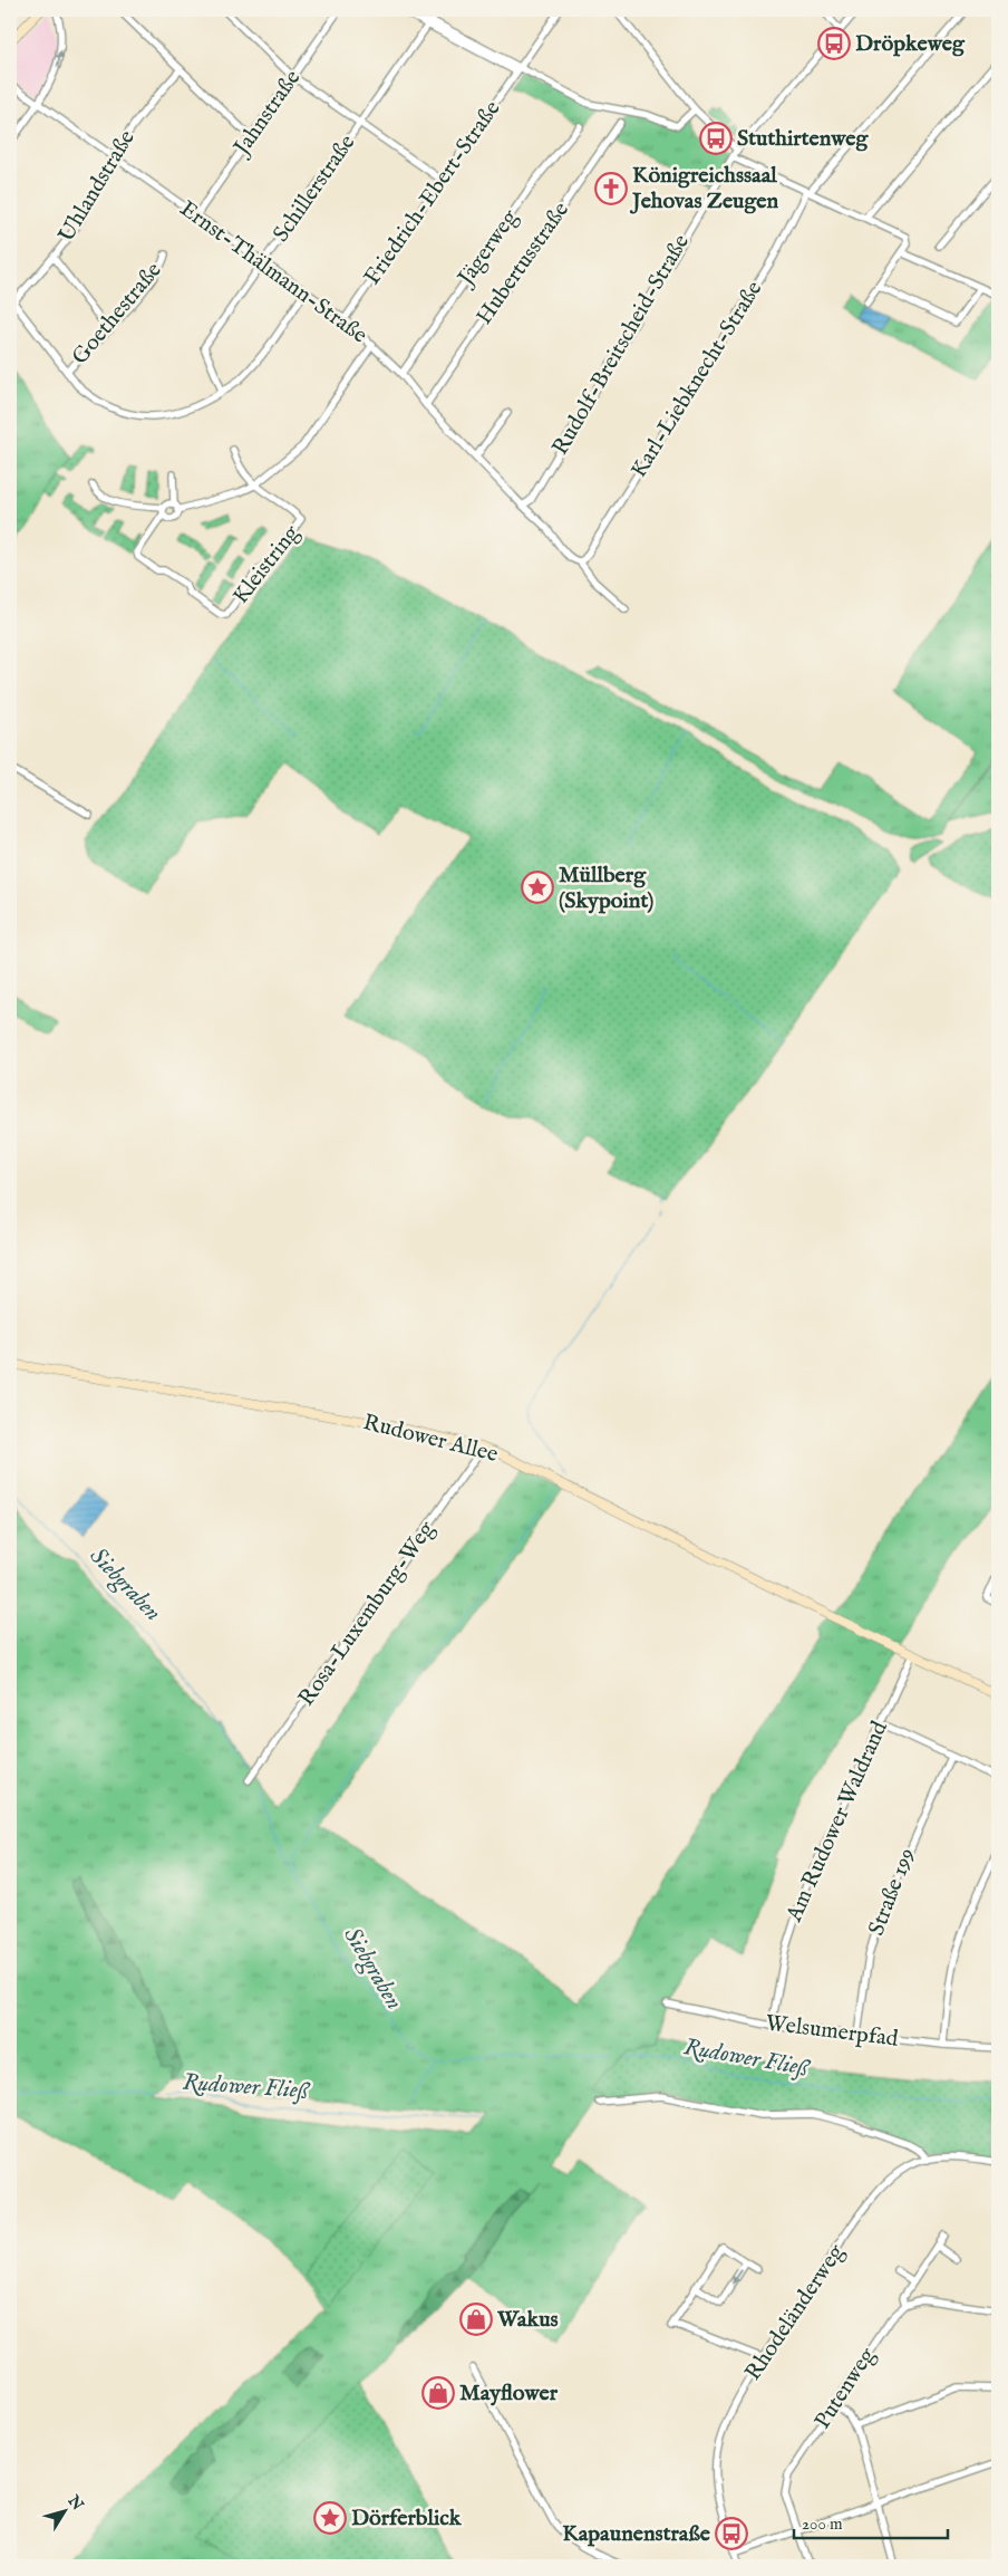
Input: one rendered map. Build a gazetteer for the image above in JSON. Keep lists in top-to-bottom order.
{
  "streets": {
    "street": [
      "Jahnstraße",
      "Uhlandstraße",
      "Schillerstraße",
      "Friedrich-Ebert-Straße",
      "Jägerweg",
      "Hubertusstraße",
      "Ernst-Thälmann-Straße",
      "Goethestraße",
      "Rudolf-Breitscheid-Straße",
      "Karl-Liebknecht-Straße",
      "Kleistring",
      "Rudower Allee",
      "Rosa-Luxemburg-Weg",
      "Am Rudower Waldrand",
      "Straße 199",
      "Welsumerpfad",
      "Rhodeländerweg",
      "Putenweg"
    ]
  },
  "crossings": [
    ["Jahnstraße", "Ernst-Thälmann-Straße"],
    ["Uhlandstraße", "Ernst-Thälmann-Straße"],
    ["Schillerstraße", "Ernst-Thälmann-Straße"],
    ["Friedrich-Ebert-Straße", "Ernst-Thälmann-Straße"],
    ["Jägerweg", "Ernst-Thälmann-Straße"],
    ["Hubertusstraße", "Ernst-Thälmann-Straße"],
    ["Ernst-Thälmann-Straße", "Rudolf-Breitscheid-Straße"],
    ["Ernst-Thälmann-Straße", "Karl-Liebknecht-Straße"],
    ["Rudower Allee", "Rosa-Luxemburg-Weg"],
    ["Rudower Allee", "Am Rudower Waldrand"],
    ["Am Rudower Waldrand", "Welsumerpfad"],
    ["Straße 199", "Welsumerpfad"]
  ],
  "water": ["Siebgraben", "Rudower Fließ"],
  "places": {
    "bus stop": ["Dröpkeweg", "Stuthirtenweg", "Kapaunenstraße"],
    "church": ["Königreichssaal Jehovas Zeugen"],
    "place": ["Müllberg (Skypoint)", "Dörferblick"],
    "shop": ["Wakus", "Mayflower"]
  },
  "scale_bar": "200 m",
  "north": "top right"
}
